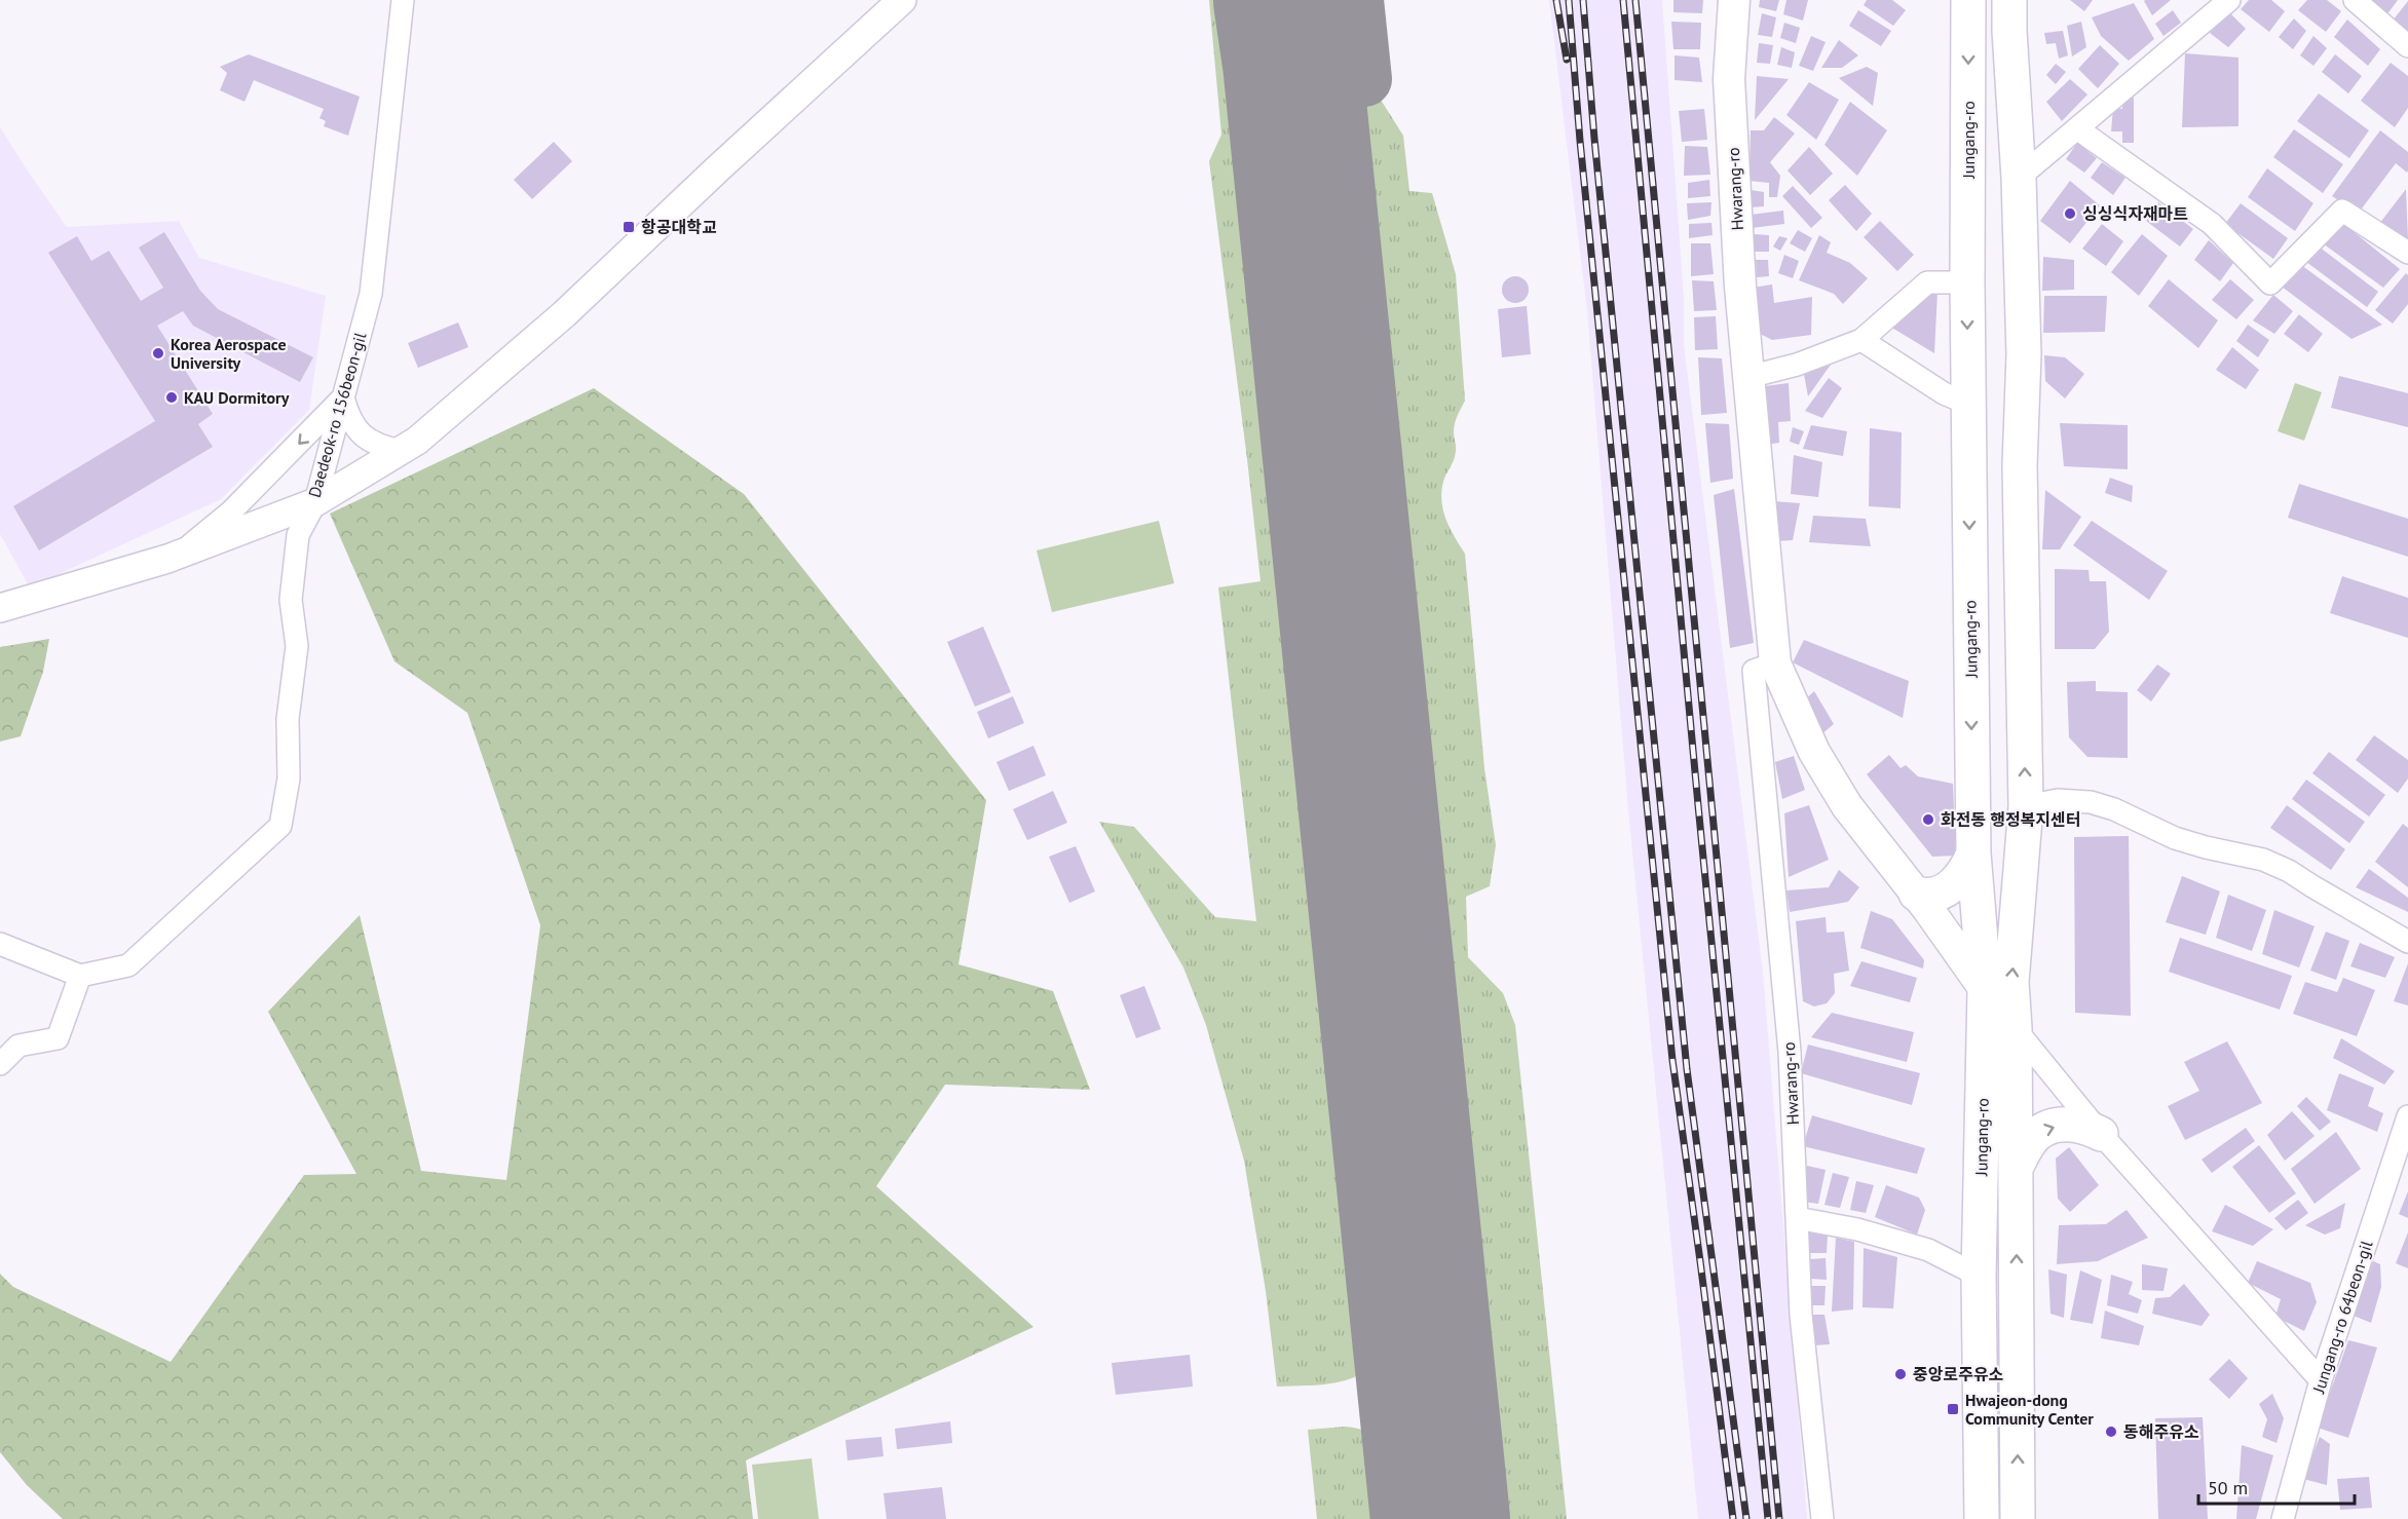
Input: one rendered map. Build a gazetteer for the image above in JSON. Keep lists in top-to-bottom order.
{
  "streets": {
    "main road": ["Jungang-ro", "Hwarang-ro"],
    "street": ["Daedeok-ro 156beon-gil", "Jungang-ro 64beon-gil"]
  },
  "crossings": [
    ["Jungang-ro", "Hwarang-ro"]
  ],
  "places": {
    "other": [
      "싱싱식자재마트",
      "Korea Aerospace University",
      "KAU Dormitory",
      "화전동 행정복지센터",
      "중앙로주유소",
      "동해주유소"
    ],
    "transit": ["항공대학교", "Hwajeon-dong Community Center"]
  },
  "scale_bar": "50 m"
}
